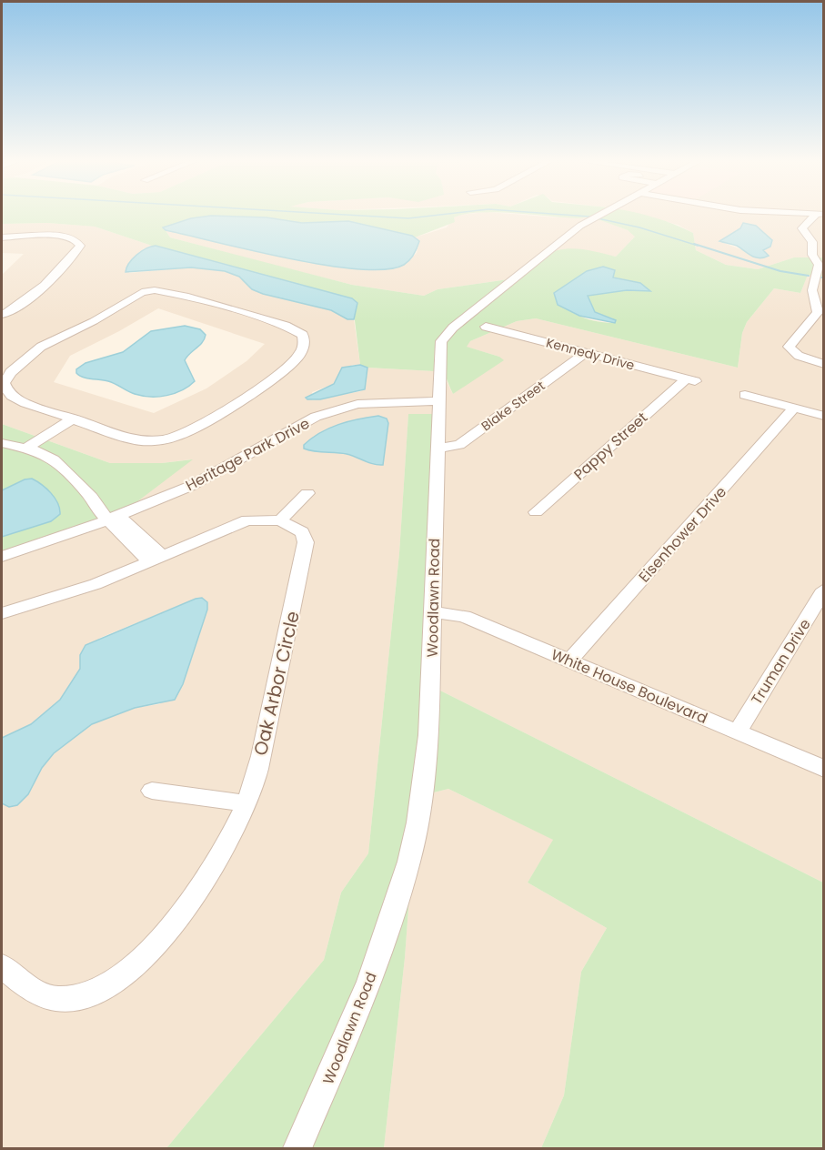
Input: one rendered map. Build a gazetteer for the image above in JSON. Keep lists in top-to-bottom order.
{
  "streets": {
    "street": [
      "Kennedy Drive",
      "Blake Street",
      "Pappy Street",
      "Heritage Park Drive",
      "Eisenhower Drive",
      "Woodlawn Road",
      "Truman Drive",
      "Oak Arbor Circle",
      "White House Boulevard"
    ]
  },
  "crossings": [
    ["Kennedy Drive", "Blake Street"],
    ["Kennedy Drive", "Pappy Street"],
    ["Blake Street", "Woodlawn Road"],
    ["Heritage Park Drive", "Woodlawn Road"],
    ["Eisenhower Drive", "White House Boulevard"],
    ["Woodlawn Road", "White House Boulevard"],
    ["Truman Drive", "White House Boulevard"]
  ]
}
